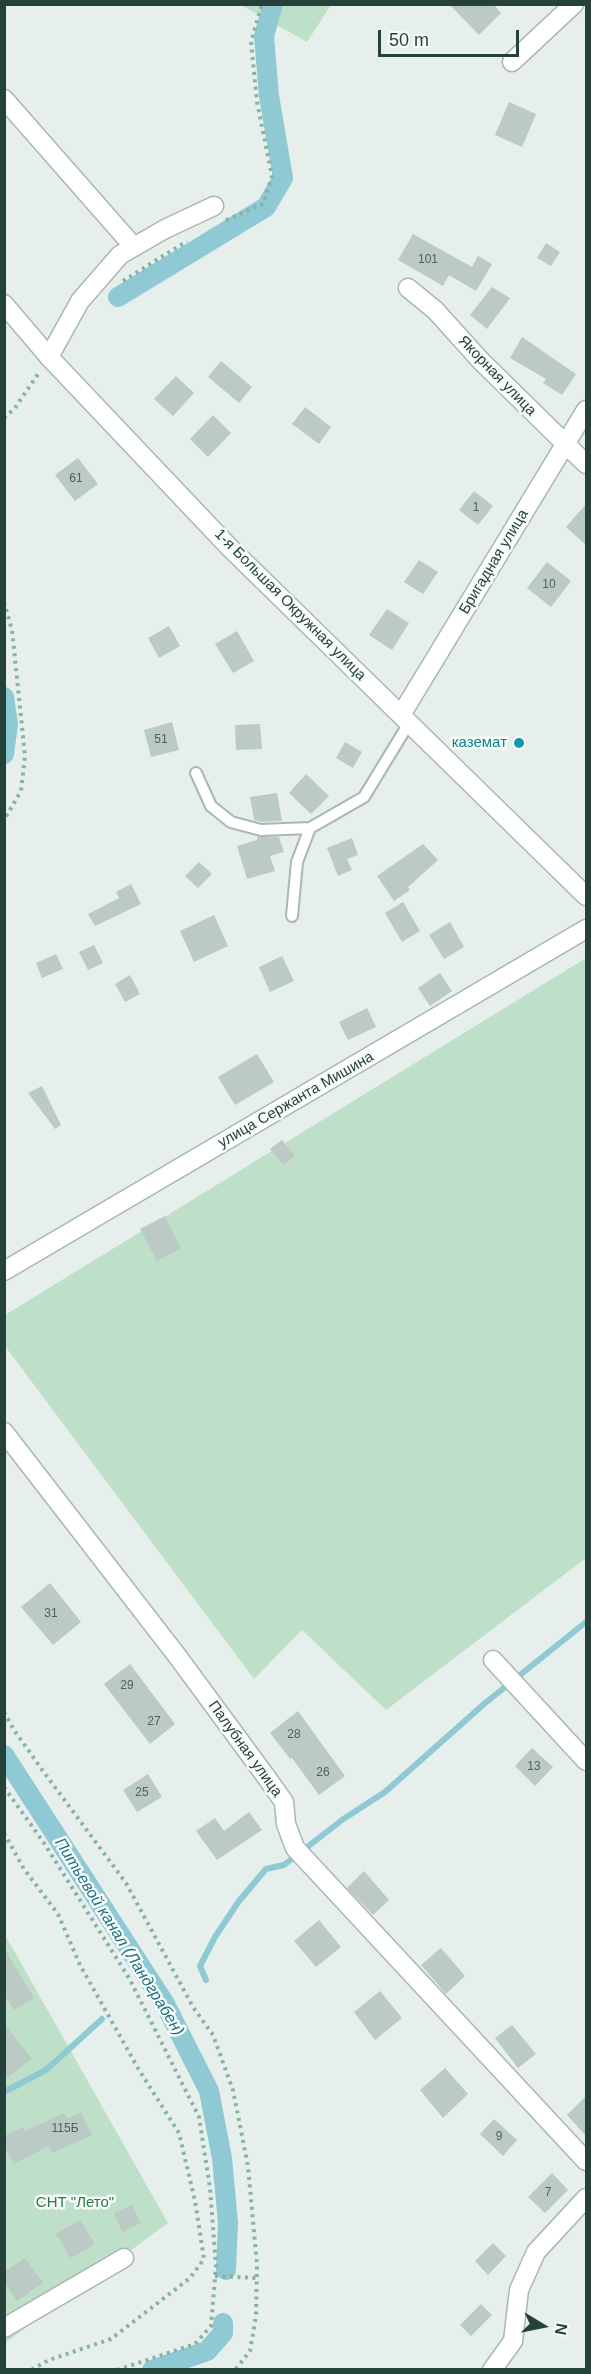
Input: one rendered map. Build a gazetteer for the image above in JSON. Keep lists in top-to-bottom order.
{
  "streets": {
    "street": [
      "Якорная улица",
      "Бригадная улица",
      "1-я Большая Окружная улица",
      "улица Сержанта Мишина",
      "Палубная улица"
    ]
  },
  "crossings": [
    ["Якорная улица", "Бригадная улица"],
    ["Бригадная улица", "1-я Большая Окружная улица"]
  ],
  "water": ["Питьевой канал (Ландграбен)"],
  "parks": ["СНТ \"Лето\""],
  "places": ["каземат"],
  "house_numbers": [
    "101",
    "61",
    "1",
    "10",
    "51",
    "31",
    "29",
    "27",
    "28",
    "13",
    "26",
    "25",
    "115Б",
    "9",
    "7"
  ],
  "scale_bar": "50 m",
  "north": "right"
}
